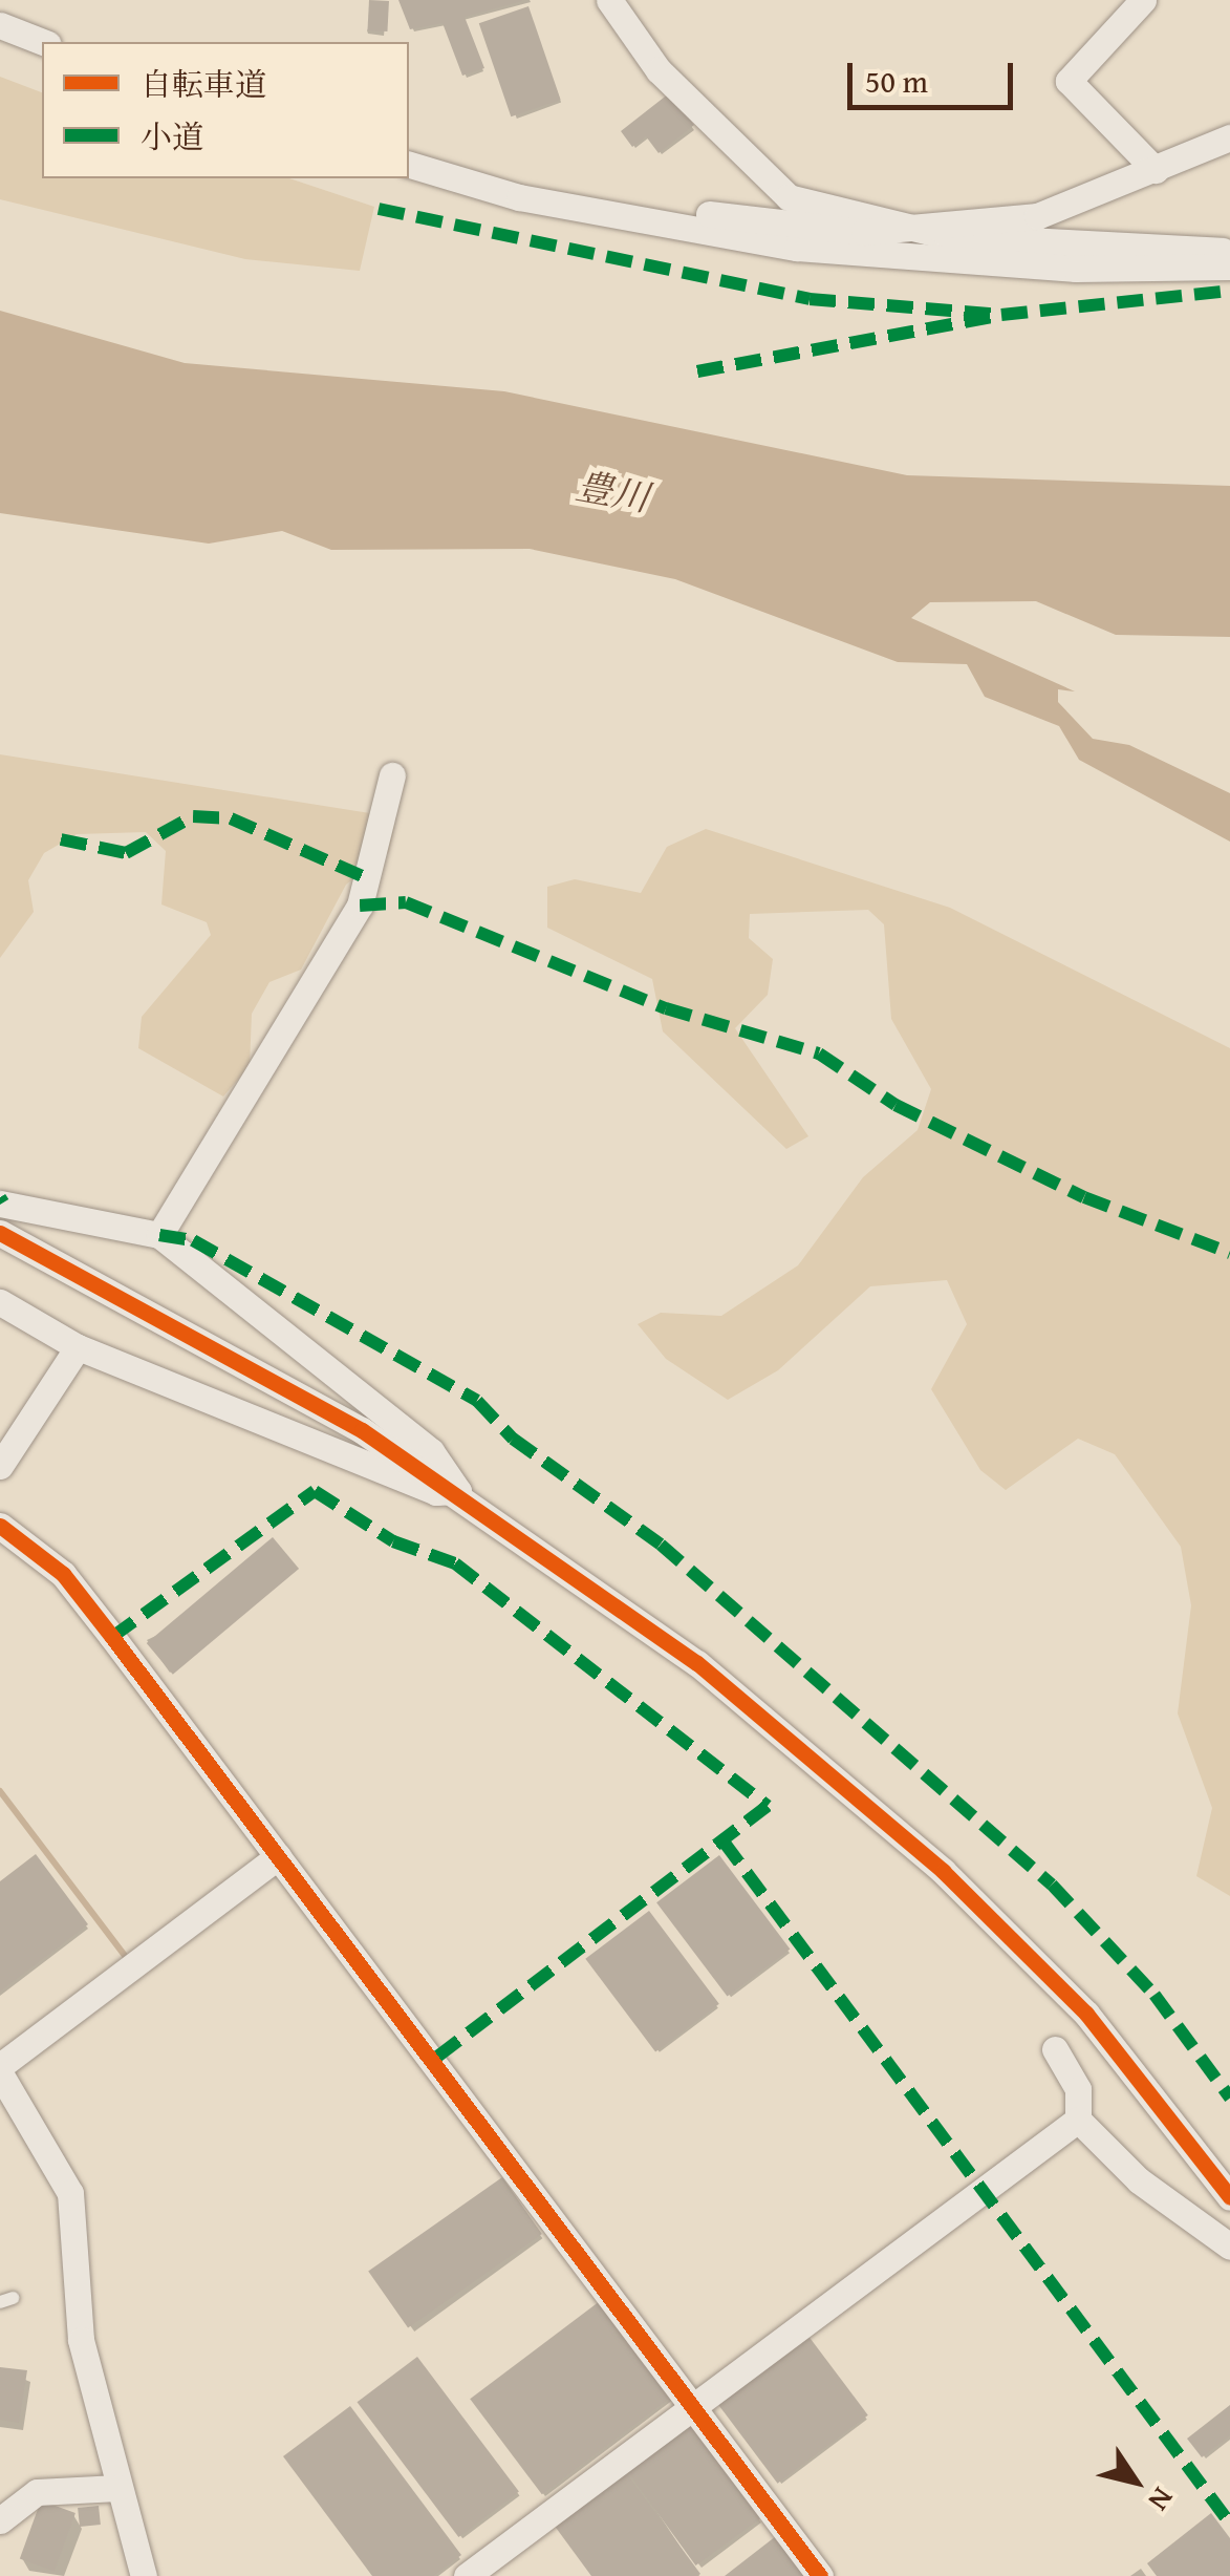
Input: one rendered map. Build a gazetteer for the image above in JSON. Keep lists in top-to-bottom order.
{
  "water": ["豊川"],
  "legend": ["自転車道", "小道"],
  "scale_bar": "50 m",
  "north": "bottom right"
}
